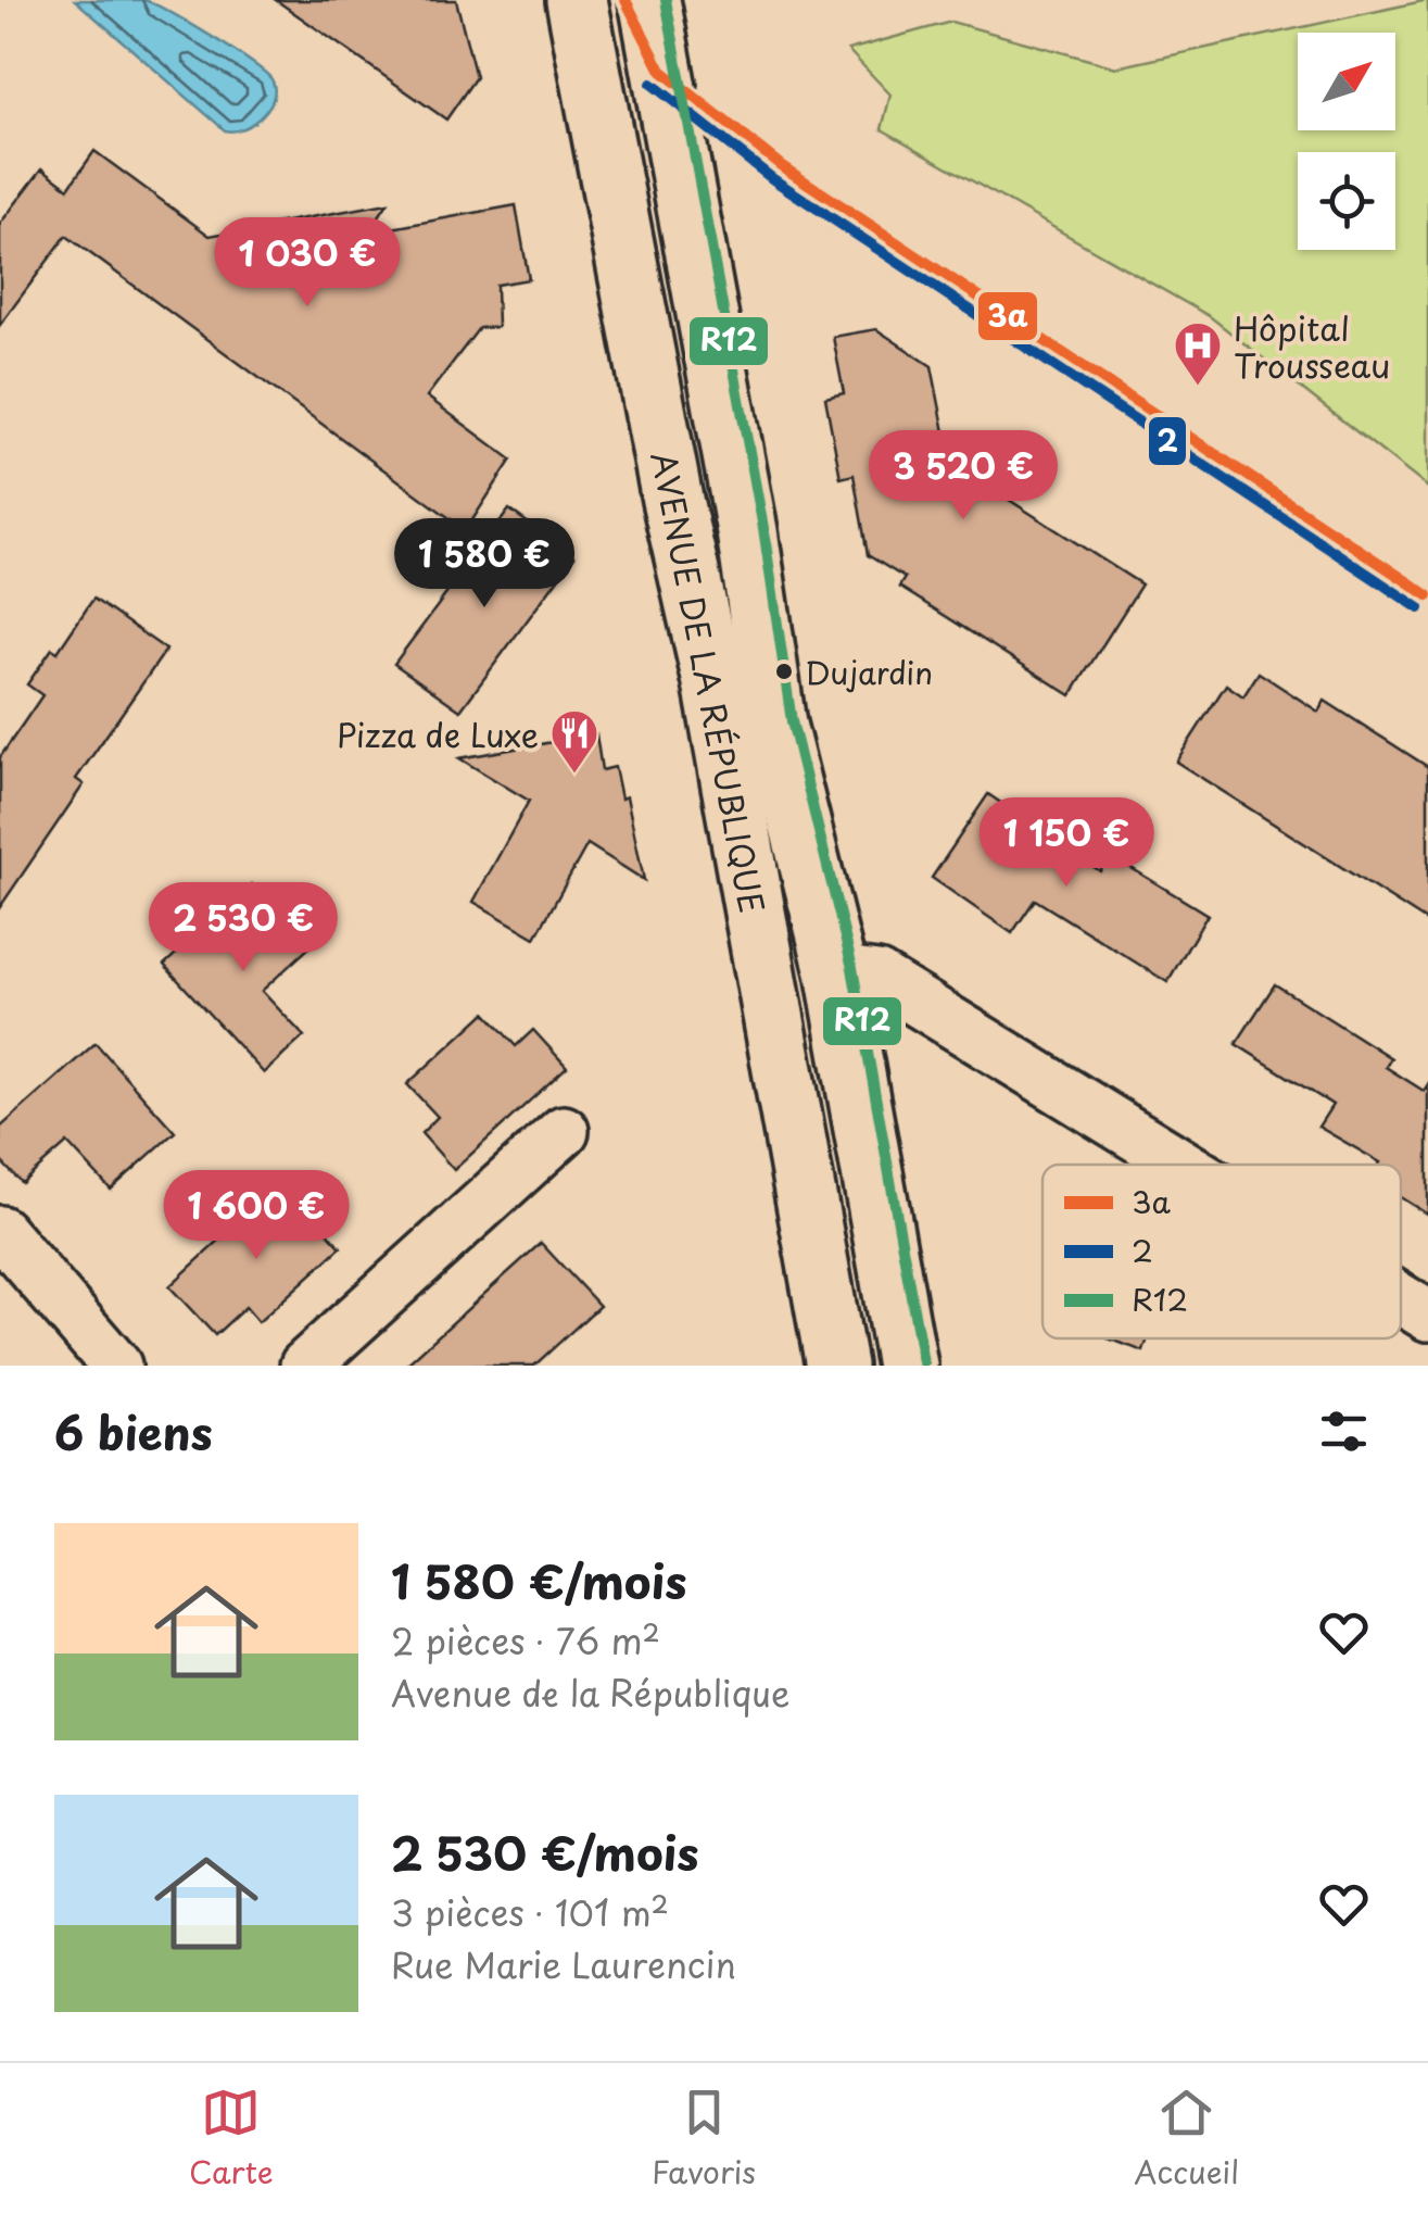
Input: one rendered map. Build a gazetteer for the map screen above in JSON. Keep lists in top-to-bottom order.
{
  "streets": {
    "main road": ["AVENUE DE LA RÉPUBLIQUE"]
  },
  "places": {
    "hospital": ["Hôpital Trousseau"],
    "other": ["Dujardin"],
    "restaurant": ["Pizza de Luxe"]
  },
  "lines": ["transit line 3a", "transit line R12", "transit line 2"],
  "legend": ["3a", "2", "R12"],
  "north": "top right",
  "page": {
    "price": [
      "1 030 €",
      "3 520 €",
      "1 580 €",
      "1 150 €",
      "2 530 €",
      "1 600 €"
    ],
    "heading": "6 biens",
    "list": [
      {
        "name": "1 580 €/mois",
        "note": "2 pièces · 76 m² · Avenue de la République"
      },
      {
        "name": "2 530 €/mois",
        "note": "3 pièces · 101 m² · Rue Marie Laurencin"
      }
    ],
    "tabs": ["Carte", "Favoris", "Accueil"]
  }
}
